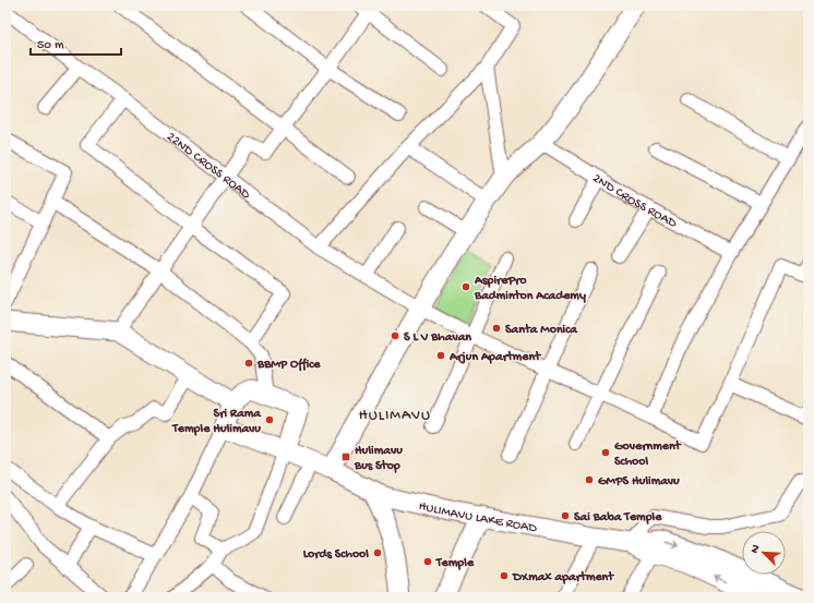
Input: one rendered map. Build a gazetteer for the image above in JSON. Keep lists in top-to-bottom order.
{
  "streets": {
    "street": ["22ND CROSS ROAD", "2ND CROSS ROAD", "HULIMAVU LAKE ROAD"]
  },
  "districts": ["HULIMAVU"],
  "places": {
    "other": [
      "AspirePro Badminton Academy",
      "Santa Monica",
      "S L V Bhavan",
      "Arjun Apartment",
      "BBMP Office",
      "Sri Rama Temple Hulimavu",
      "Government School",
      "GMPS Hulimavu",
      "Sai Baba Temple",
      "Lords School",
      "Temple",
      "DXmax apartment"
    ],
    "transit": ["Hulimavu Bus Stop"]
  },
  "scale_bar": "50 m",
  "north": "top left"
}
